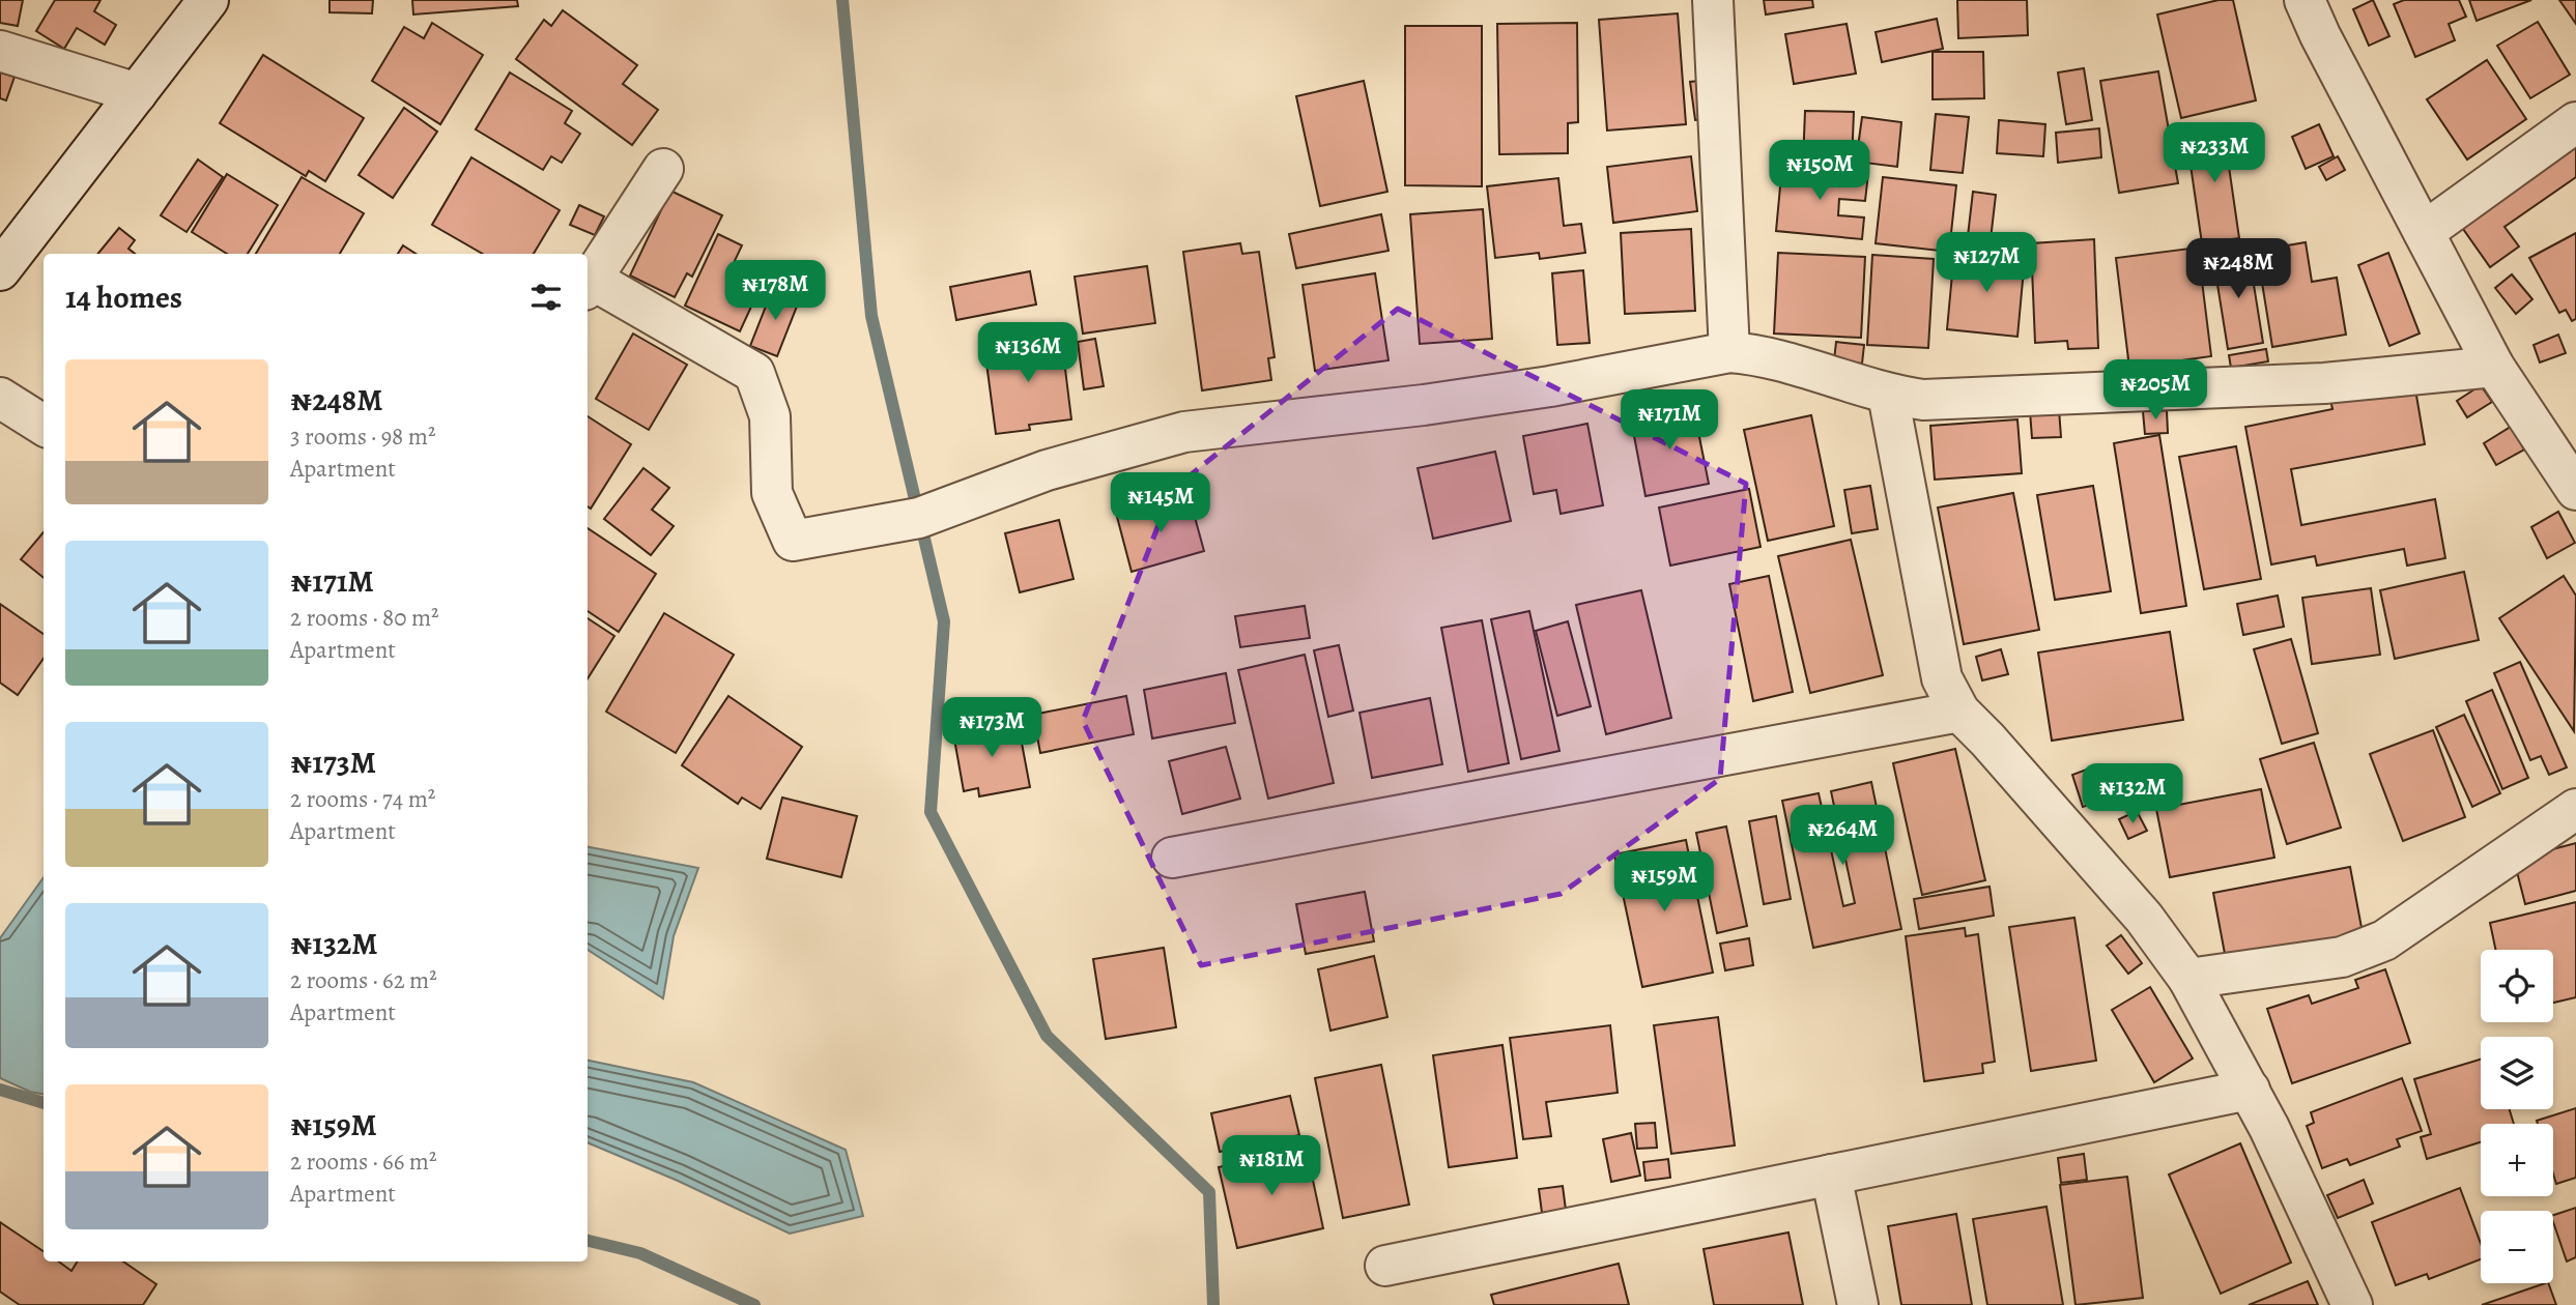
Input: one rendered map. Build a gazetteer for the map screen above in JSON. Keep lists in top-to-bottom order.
{
  "page": {
    "price": [
      "₦233M",
      "₦150M",
      "₦127M",
      "₦248M",
      "₦178M",
      "₦136M",
      "₦205M",
      "₦171M",
      "₦145M",
      "₦173M",
      "₦132M",
      "₦264M",
      "₦159M",
      "₦181M"
    ],
    "heading": "14 homes",
    "list": [
      {
        "name": "₦248M",
        "note": "3 rooms · 98 m² · Apartment"
      },
      {
        "name": "₦171M",
        "note": "2 rooms · 80 m² · Apartment"
      },
      {
        "name": "₦173M",
        "note": "2 rooms · 74 m² · Apartment"
      },
      {
        "name": "₦132M",
        "note": "2 rooms · 62 m² · Apartment"
      },
      {
        "name": "₦159M",
        "note": "2 rooms · 66 m² · Apartment"
      }
    ],
    "map_buttons": ["+", "−"]
  }
}
